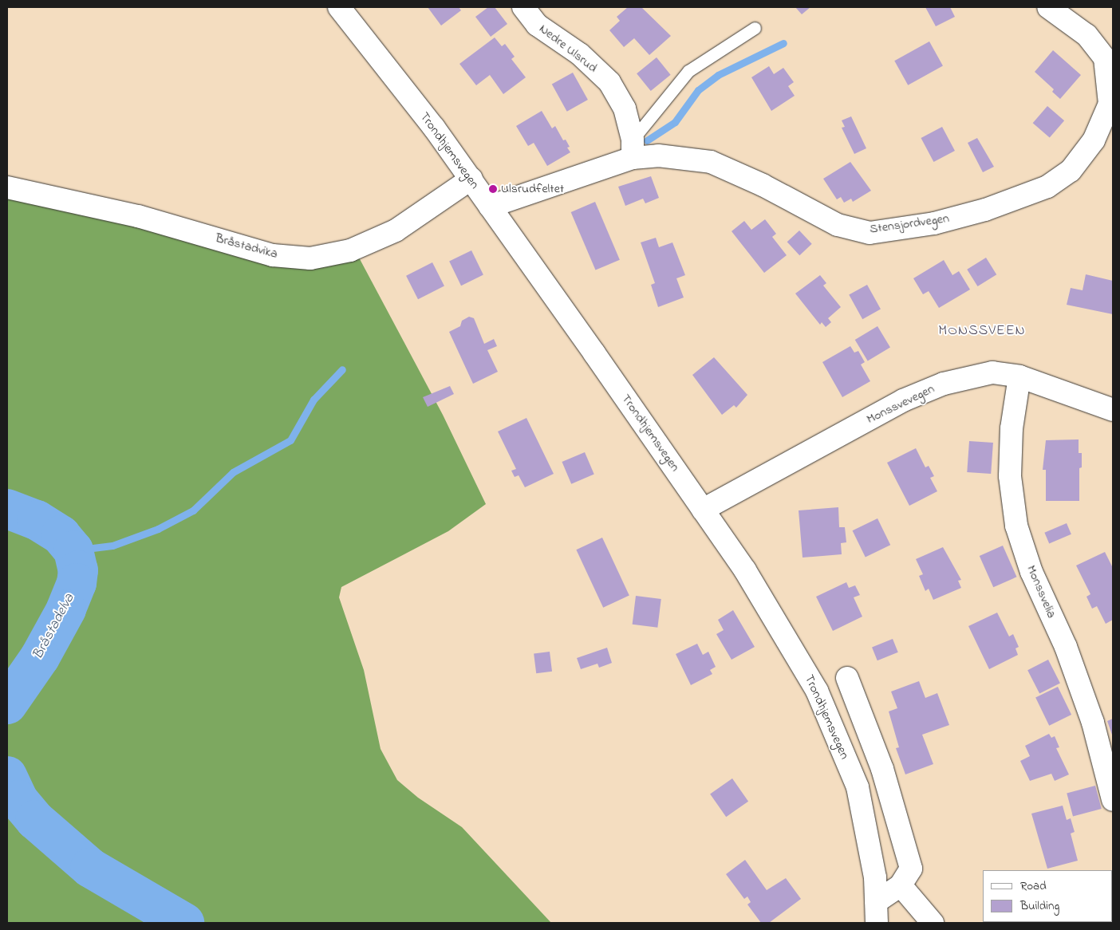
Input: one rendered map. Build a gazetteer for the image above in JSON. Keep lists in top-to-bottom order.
{
  "streets": {
    "street": [
      "Nedre Ulsrud",
      "Trondhjemsvegen",
      "Stensjordvegen",
      "Bråstadvika",
      "Monssvevegen",
      "Monssvelia"
    ]
  },
  "crossings": [
    ["Nedre Ulsrud", "Stensjordvegen"],
    ["Trondhjemsvegen", "Stensjordvegen"],
    ["Trondhjemsvegen", "Bråstadvika"],
    ["Trondhjemsvegen", "Monssvevegen"],
    ["Monssvevegen", "Monssvelia"]
  ],
  "districts": ["MONSSVEEN"],
  "water": ["Bråstadelva"],
  "places": ["Ulsrudfeltet"],
  "legend": ["Road", "Building"]
}
